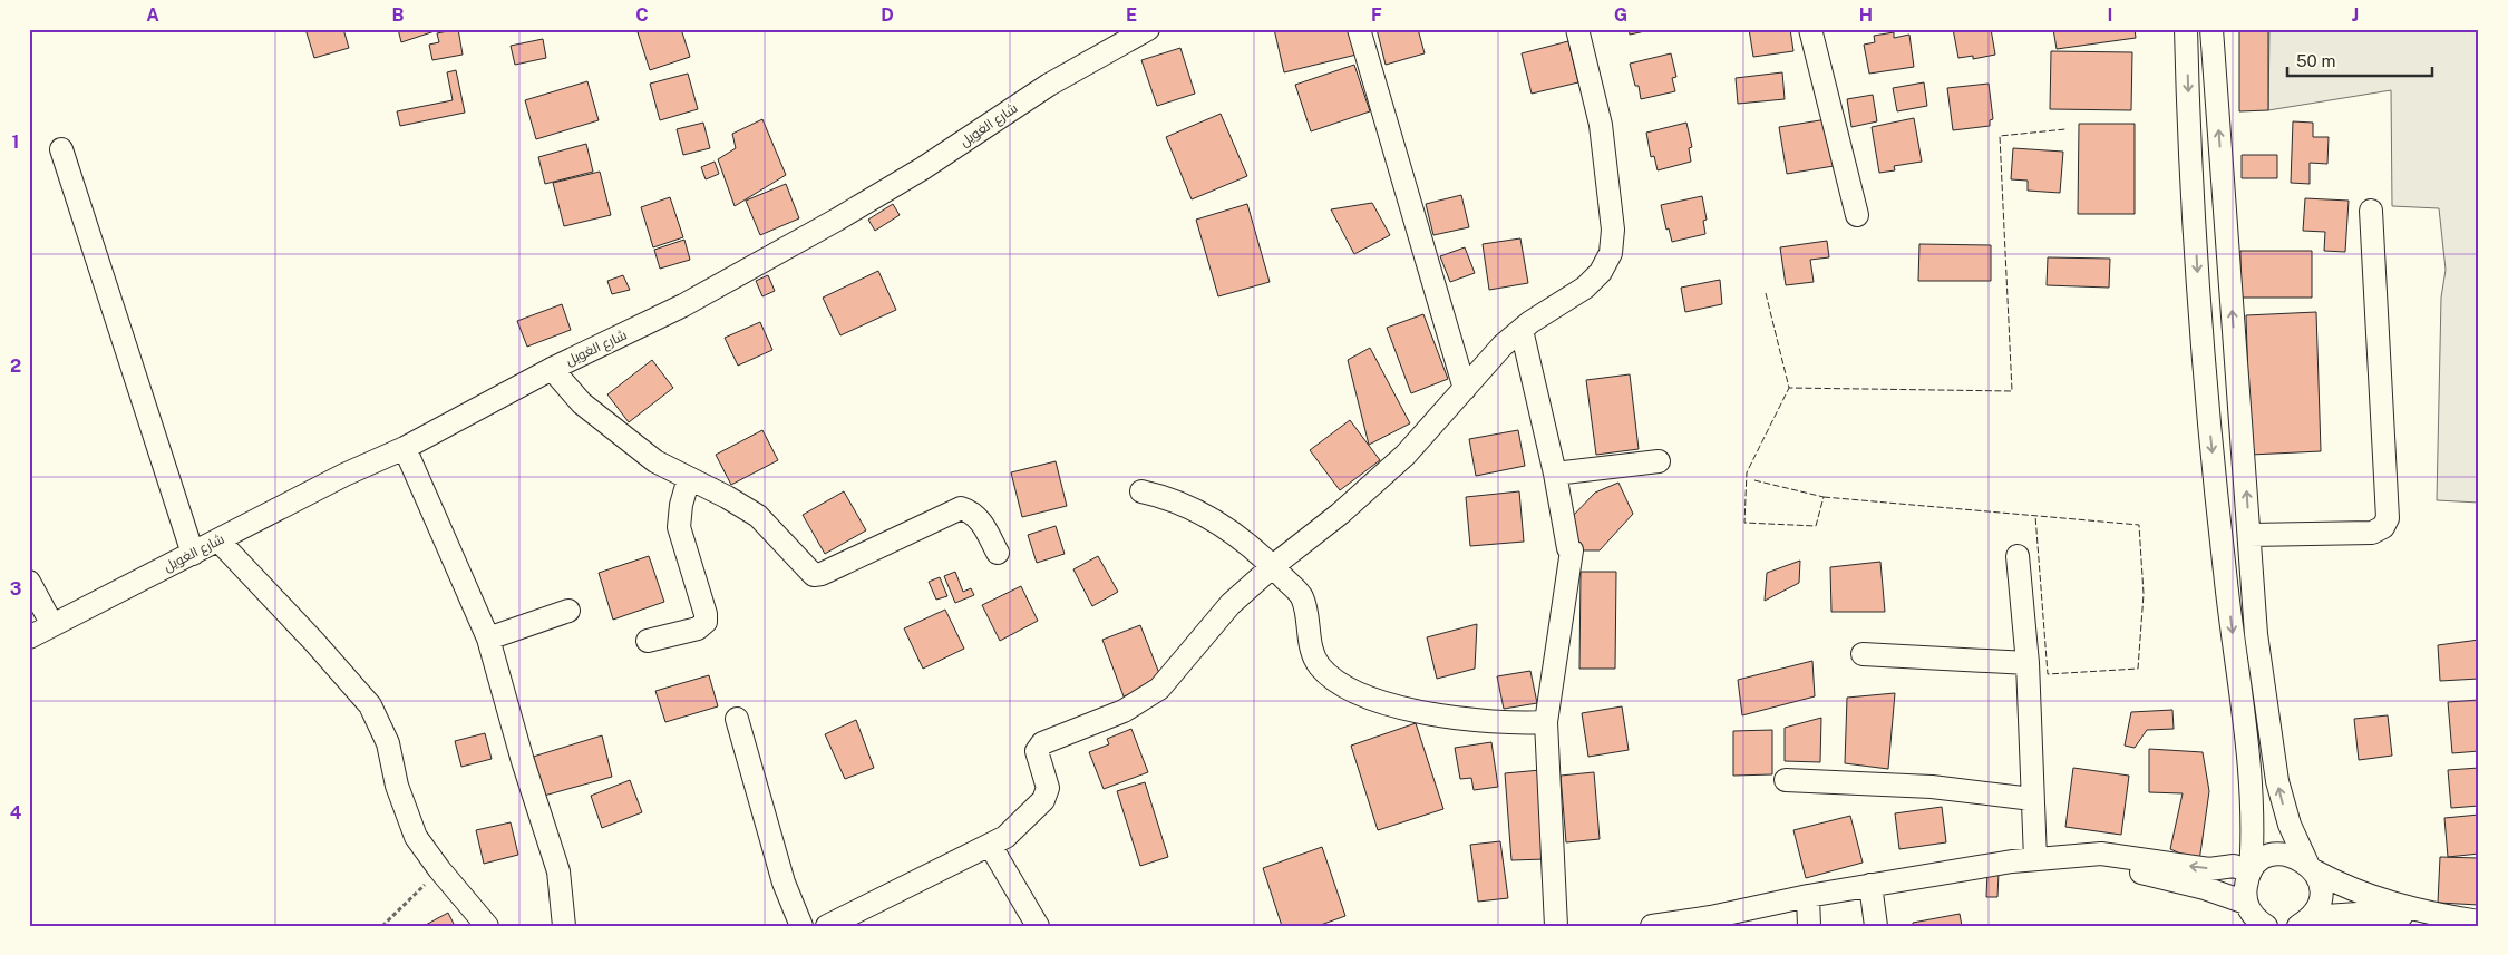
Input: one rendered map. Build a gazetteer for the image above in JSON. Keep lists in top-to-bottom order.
{
  "streets": {
    "street": ["شارع الغويل"]
  },
  "scale_bar": "50 m",
  "grid": {
    "columns": [
      "A",
      "B",
      "C",
      "D",
      "E",
      "F",
      "G",
      "H",
      "I",
      "J"
    ],
    "rows": [
      "1",
      "2",
      "3",
      "4"
    ]
  }
}
